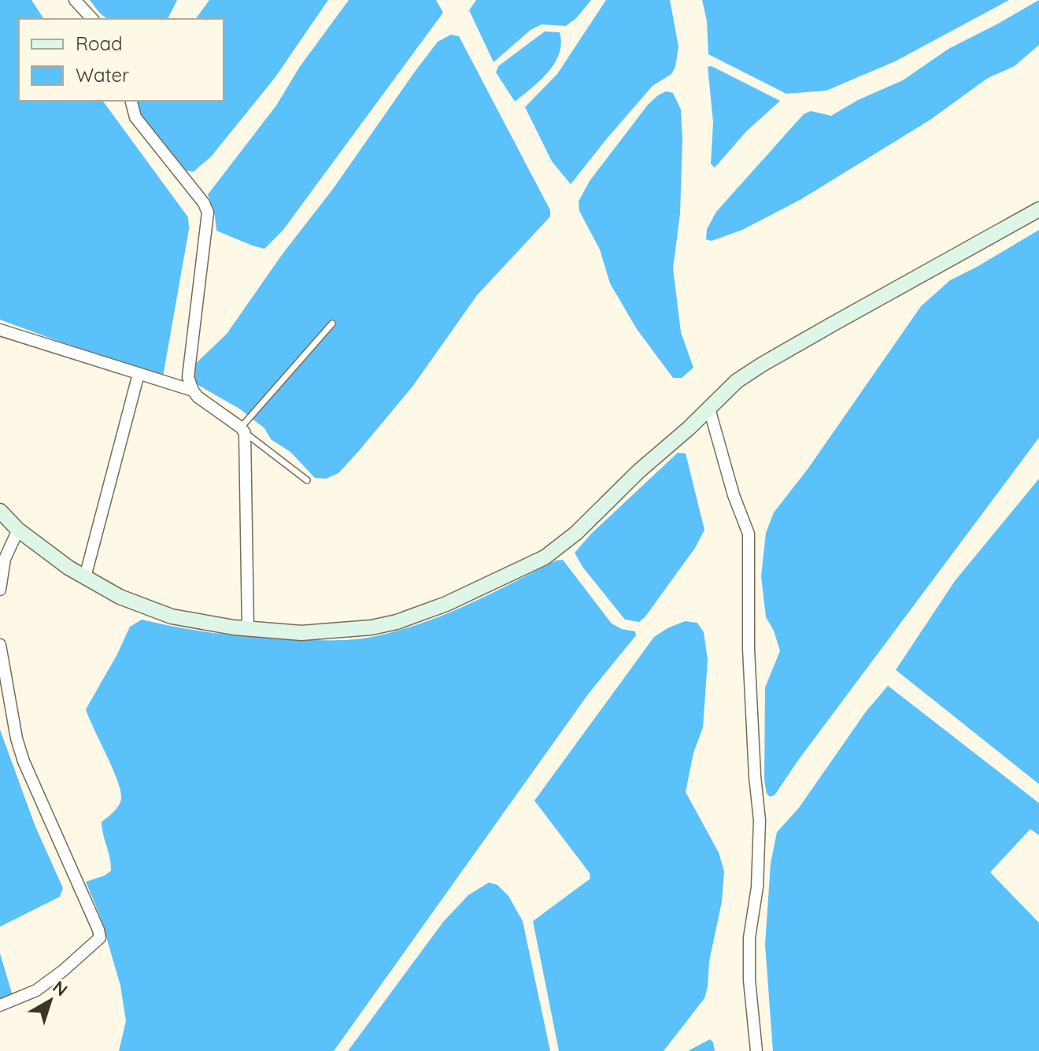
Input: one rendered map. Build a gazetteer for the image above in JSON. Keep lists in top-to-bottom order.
{
  "legend": ["Road", "Water"],
  "north": "top right"
}
